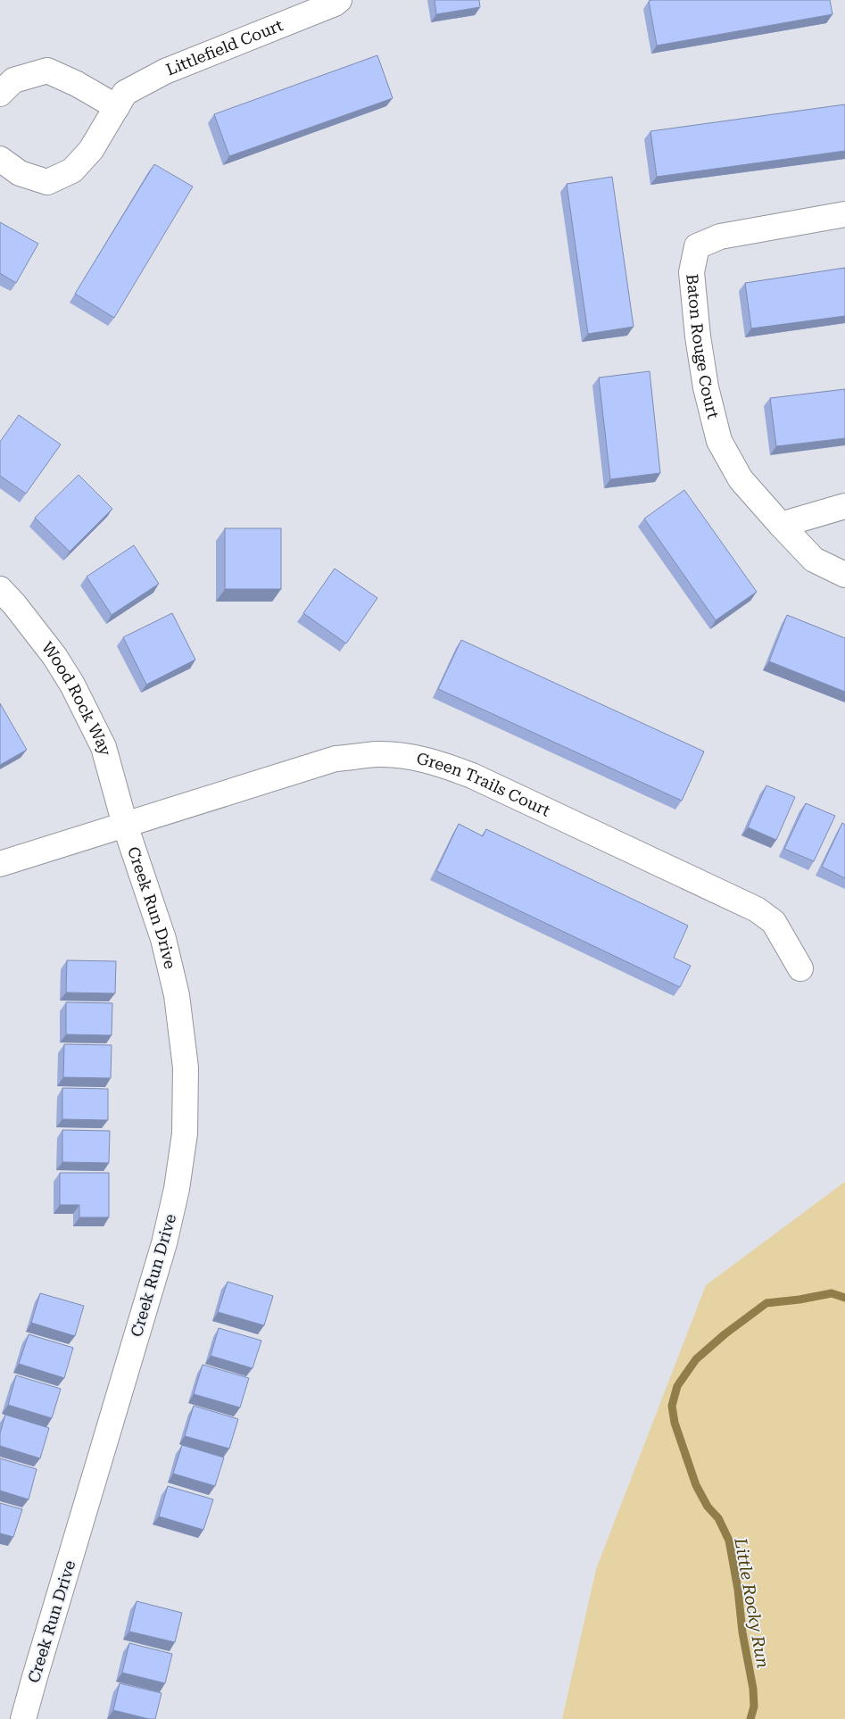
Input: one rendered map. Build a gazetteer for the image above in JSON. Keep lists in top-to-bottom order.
{
  "streets": {
    "street": [
      "Littlefield Court",
      "Baton Rouge Court",
      "Wood Rock Way",
      "Green Trails Court",
      "Creek Run Drive"
    ]
  },
  "crossings": [
    ["Wood Rock Way", "Green Trails Court"],
    ["Wood Rock Way", "Creek Run Drive"],
    ["Green Trails Court", "Creek Run Drive"]
  ],
  "water": ["Little Rocky Run"]
}
